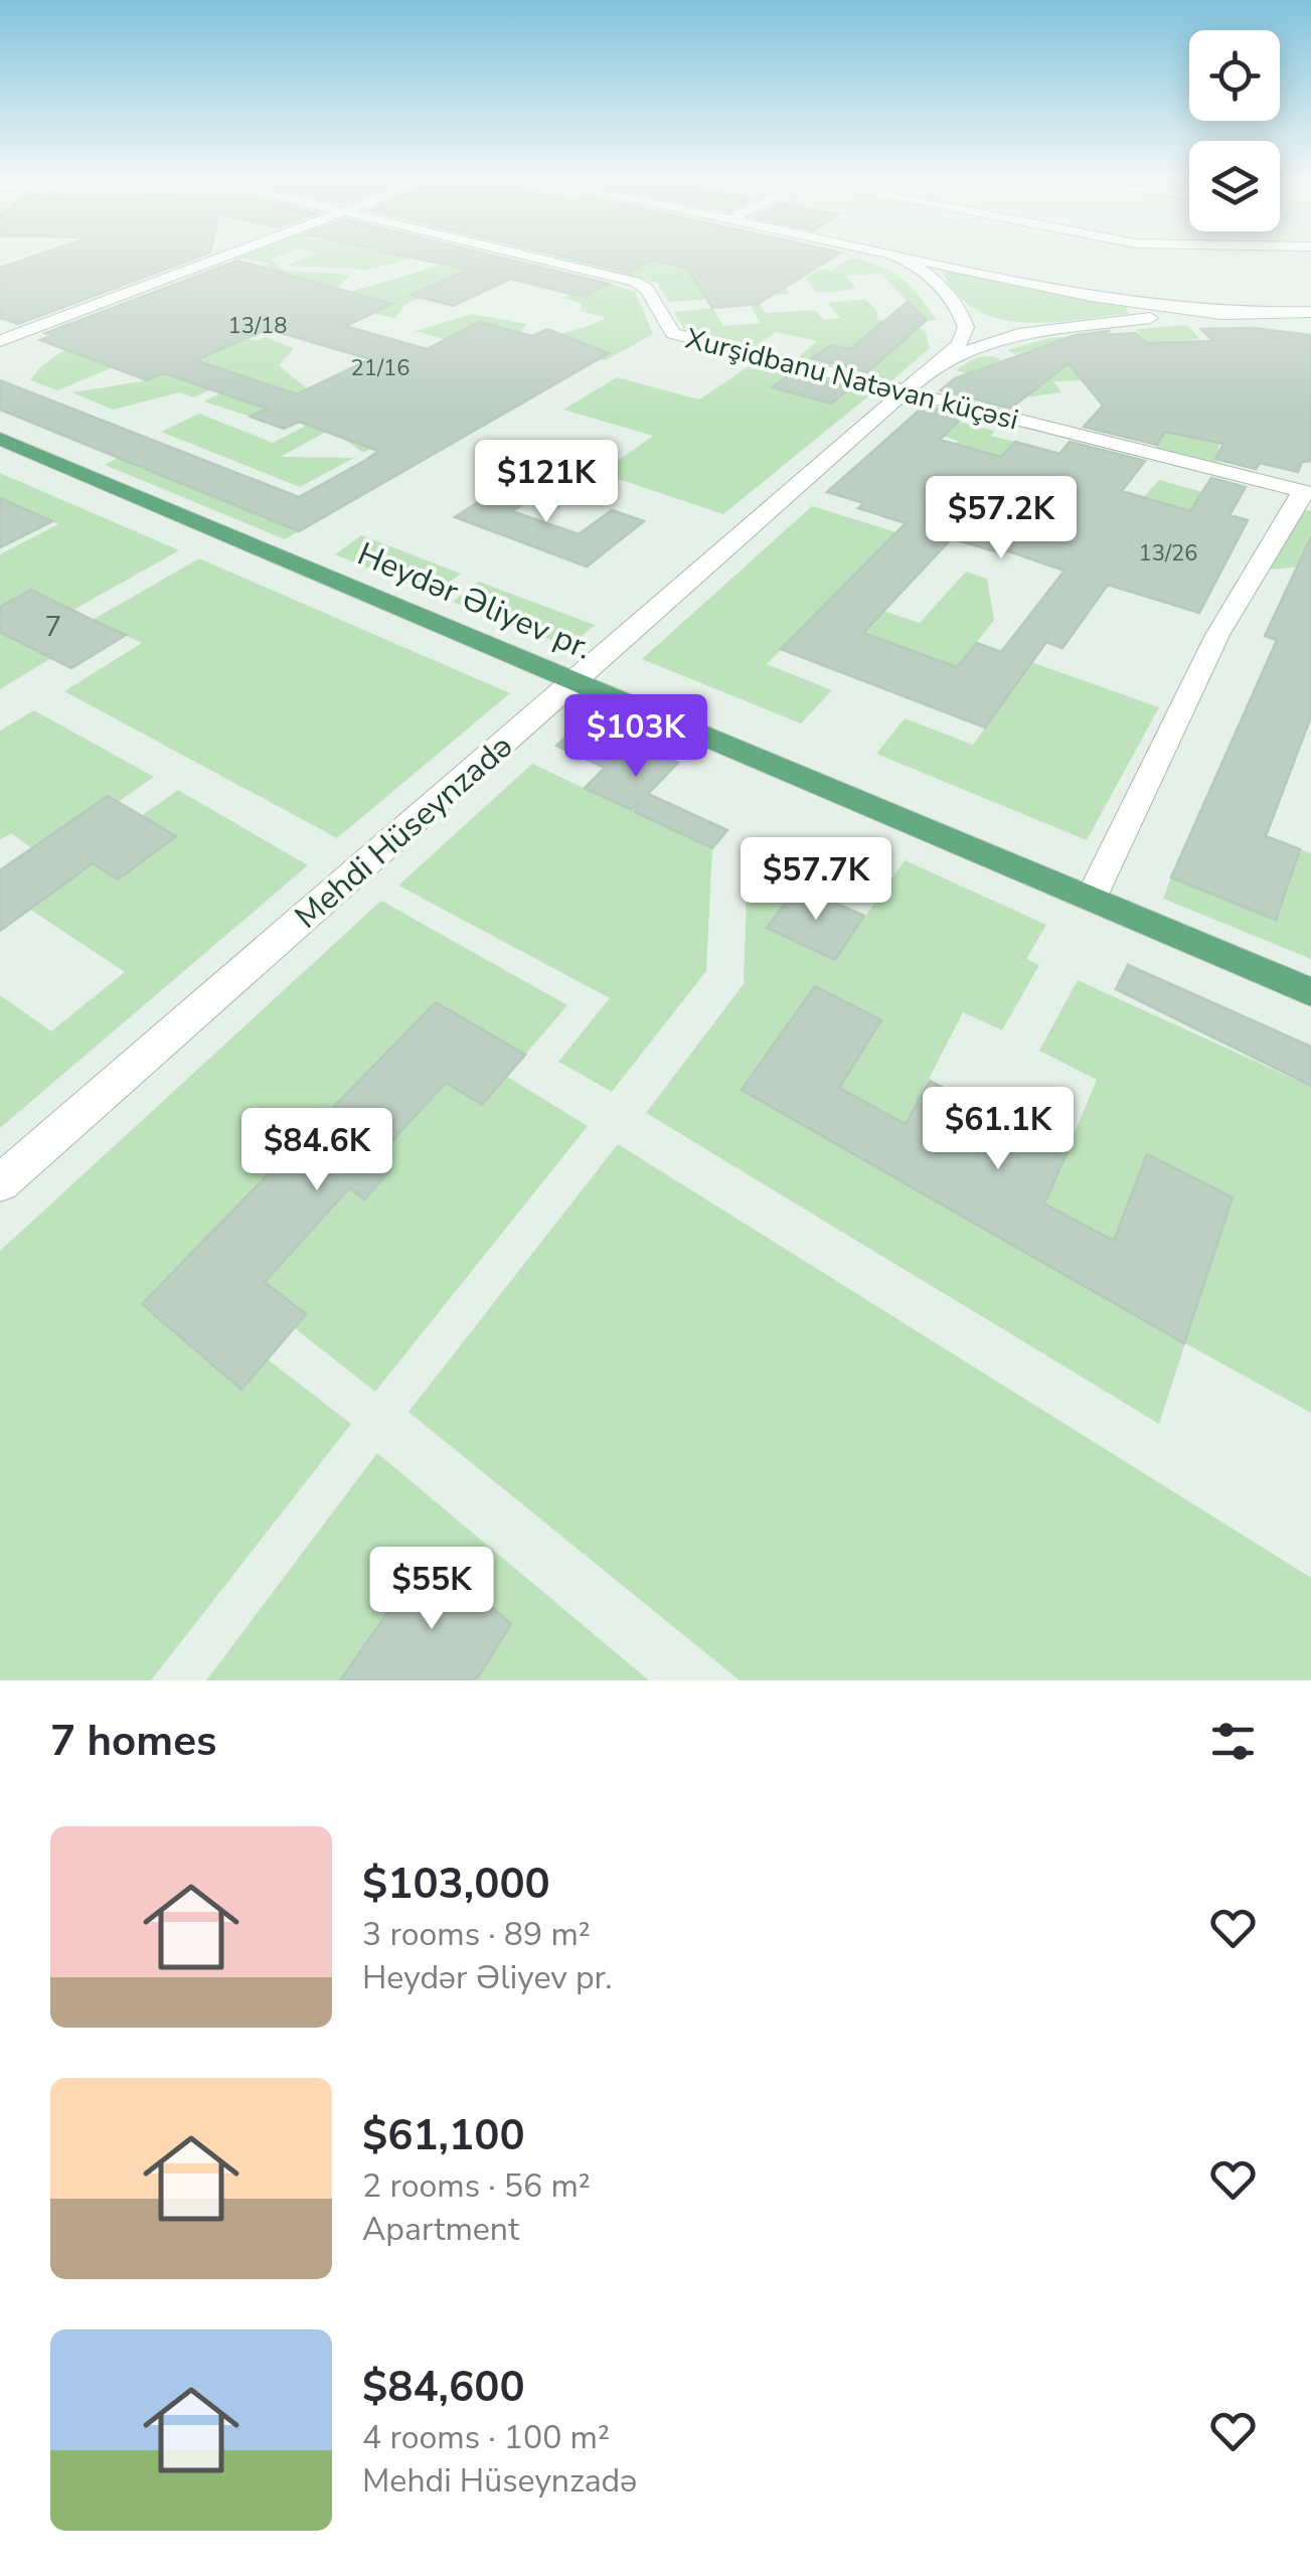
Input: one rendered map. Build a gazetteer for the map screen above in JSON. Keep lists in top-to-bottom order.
{
  "streets": {
    "main road": ["Heydər Əliyev pr."],
    "street": ["Xurşidbanu Natəvan küçəsi", "Mehdi Hüseynzadə"]
  },
  "crossings": [
    ["Xurşidbanu Natəvan küçəsi", "Mehdi Hüseynzadə"],
    ["Heydər Əliyev pr.", "Mehdi Hüseynzadə"]
  ],
  "house_numbers": [
    "13/18",
    "21/16",
    "13/26",
    "7"
  ],
  "page": {
    "price": [
      "$121K",
      "$57.2K",
      "$103K",
      "$57.7K",
      "$61.1K",
      "$84.6K",
      "$55K"
    ],
    "heading": "7 homes",
    "list": [
      {
        "name": "$103,000",
        "note": "3 rooms · 89 m² · Heydər Əliyev pr."
      },
      {
        "name": "$61,100",
        "note": "2 rooms · 56 m² · Apartment"
      },
      {
        "name": "$84,600",
        "note": "4 rooms · 100 m² · Mehdi Hüseynzadə"
      }
    ]
  }
}
